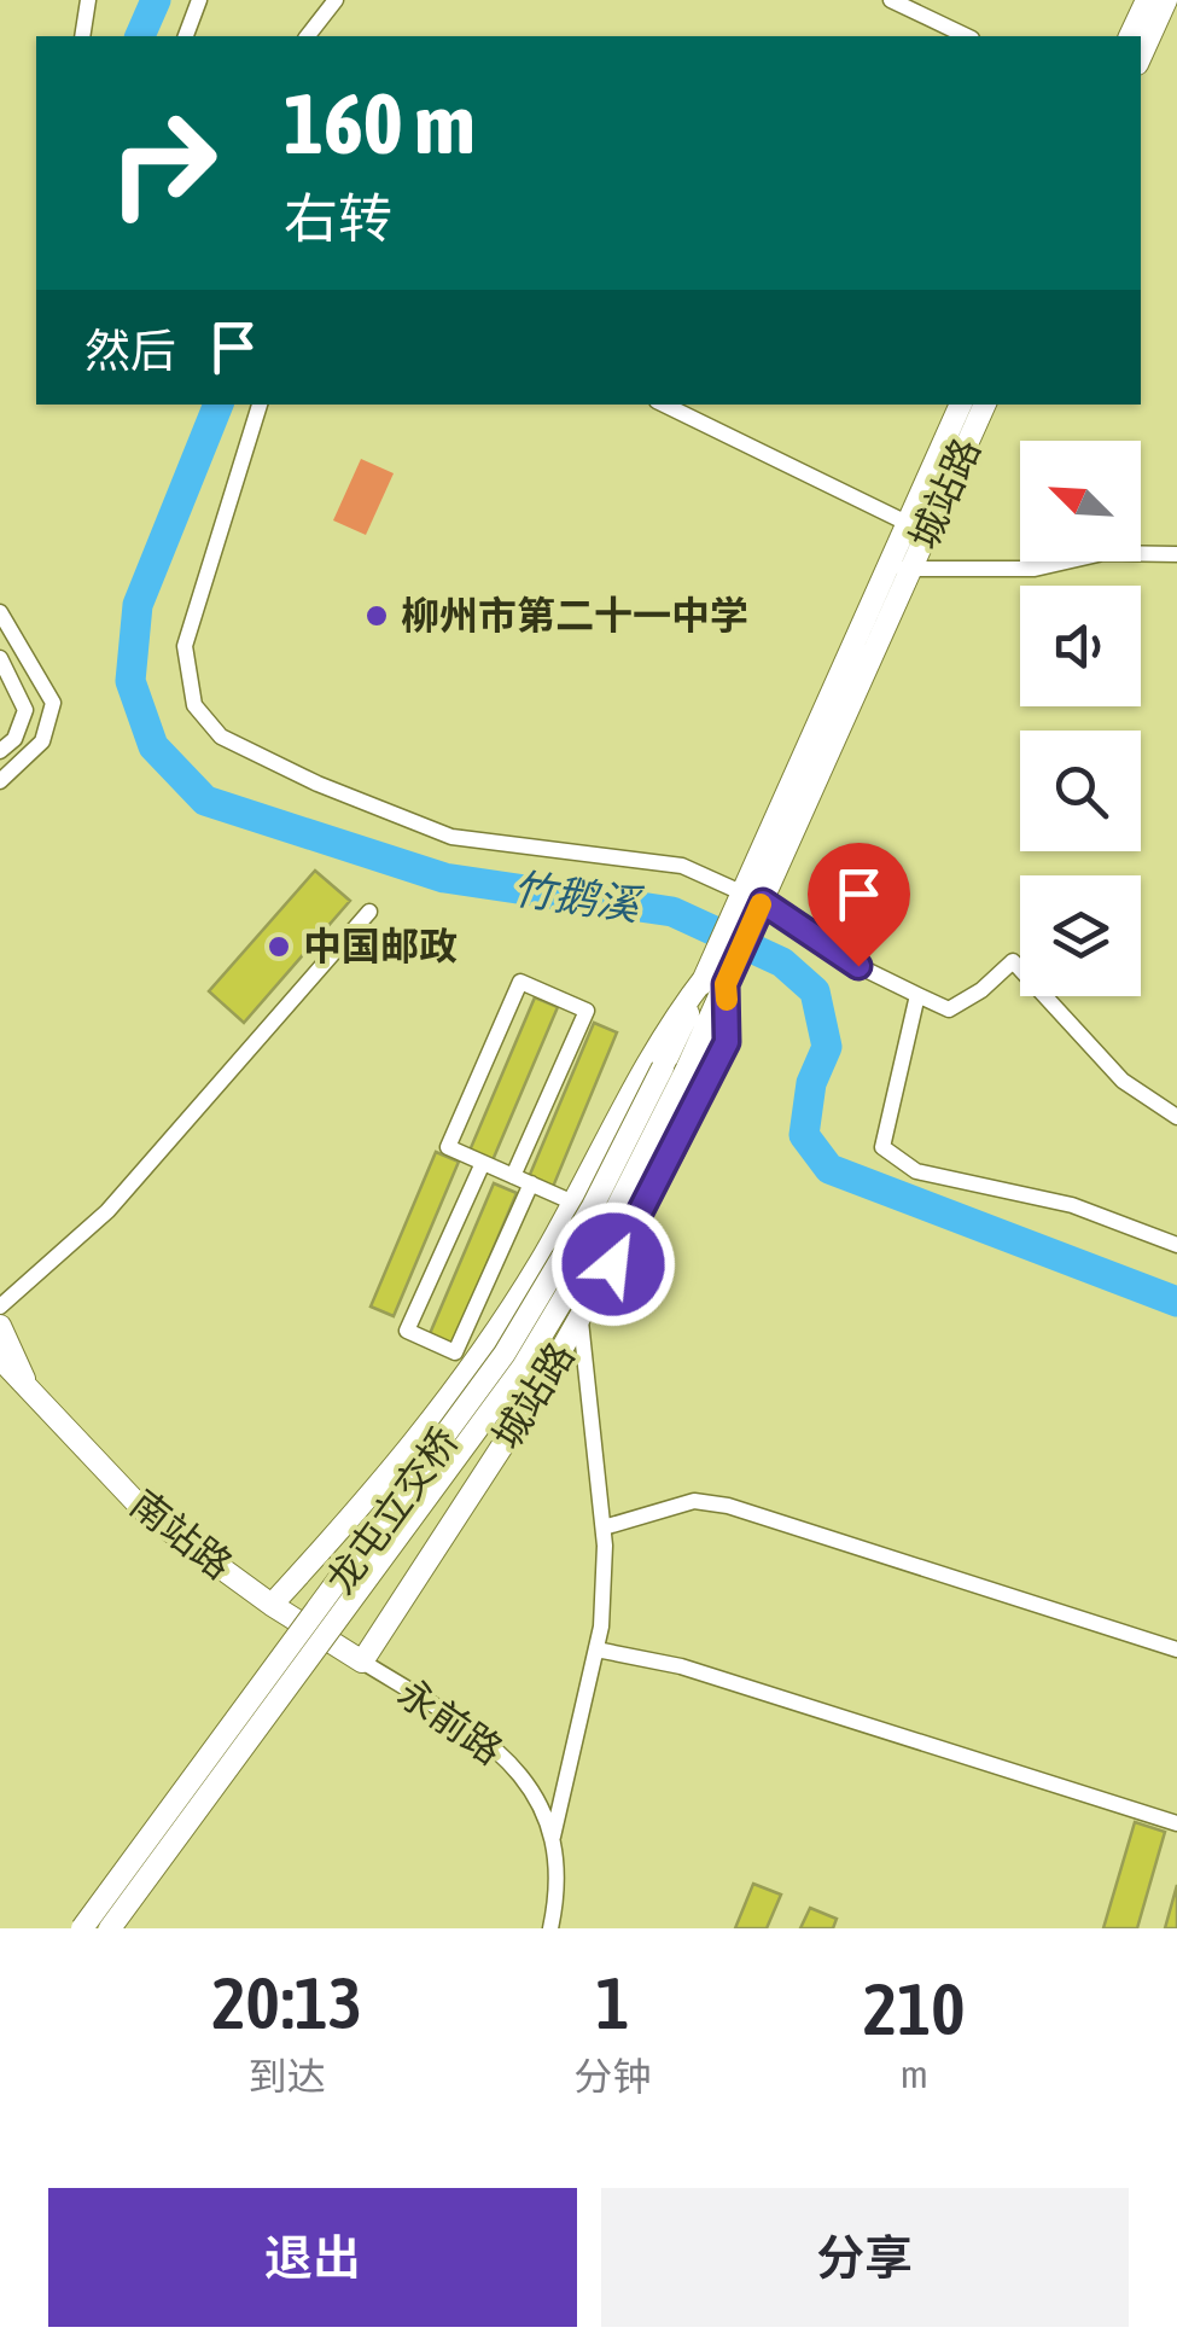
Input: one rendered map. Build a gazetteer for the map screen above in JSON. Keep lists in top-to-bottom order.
{
  "streets": {
    "main road": ["城站路", "龙屯立交桥", "南站路"],
    "street": ["永前路"]
  },
  "crossings": [
    ["城站路", "龙屯立交桥"],
    ["城站路", "南站路"],
    ["城站路", "永前路"],
    ["南站路", "永前路"]
  ],
  "water": ["竹鹅溪"],
  "places": ["柳州市第二十一中学", "中国邮政"],
  "north": "top left",
  "page": {
    "turn": ["160 m", "右转"],
    "then": "然后",
    "eta": [
      "20:13",
      "到达",
      "1",
      "分钟",
      "210",
      "m"
    ],
    "buttons": ["退出", "分享"]
  }
}
